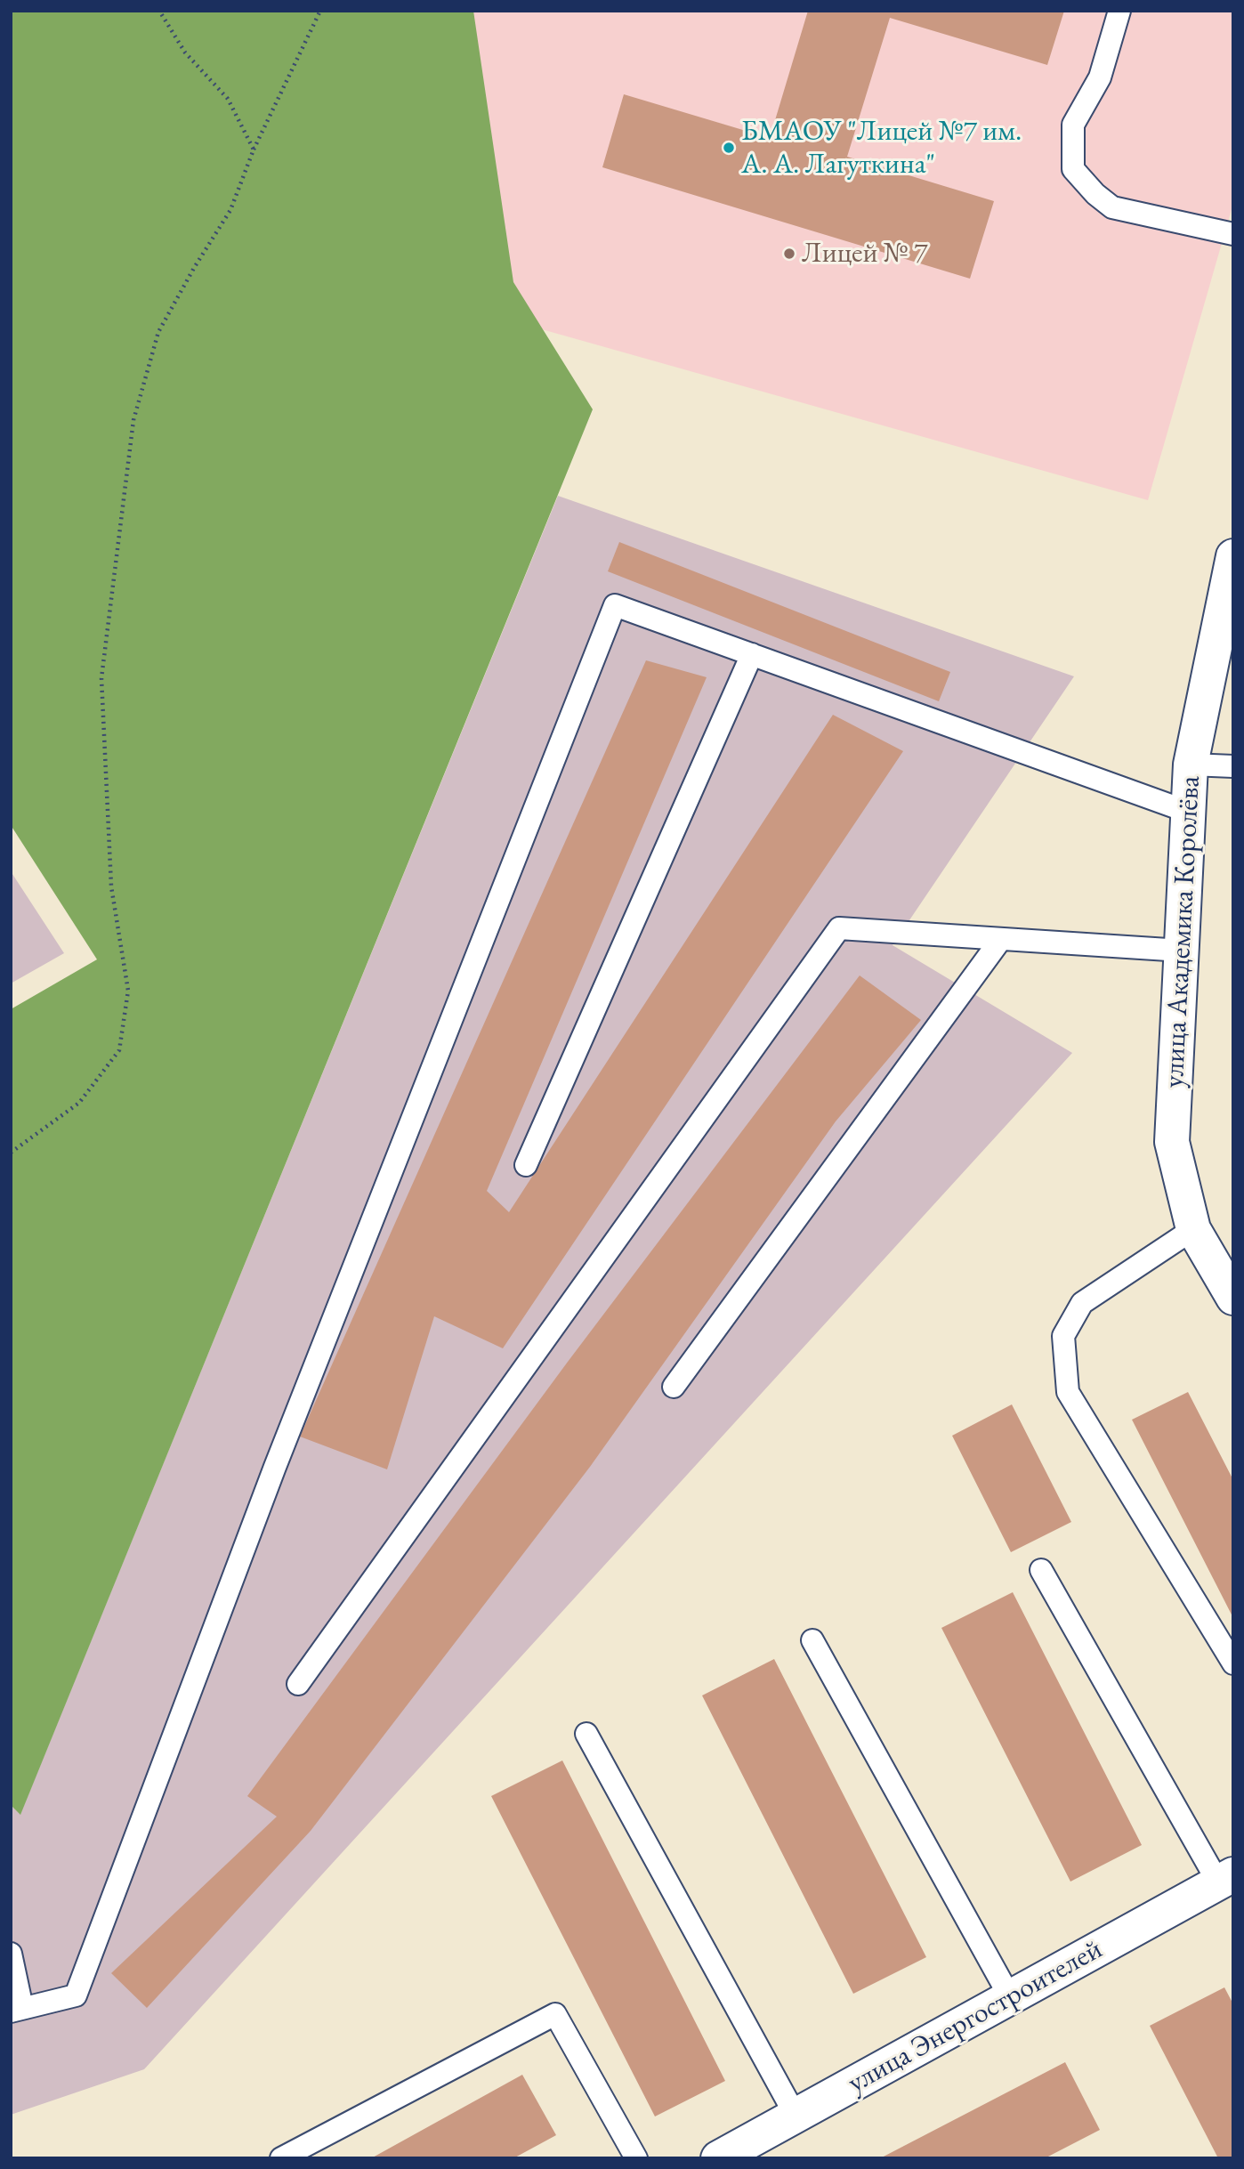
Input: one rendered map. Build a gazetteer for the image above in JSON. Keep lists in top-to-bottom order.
{
  "streets": {
    "street": ["улица Академика Королёва", "улица Энергостроителей"]
  },
  "places": ["БМАОУ \"Лицей №7 им. А. А. Лагуткина\"", "Лицей № 7"]
}
